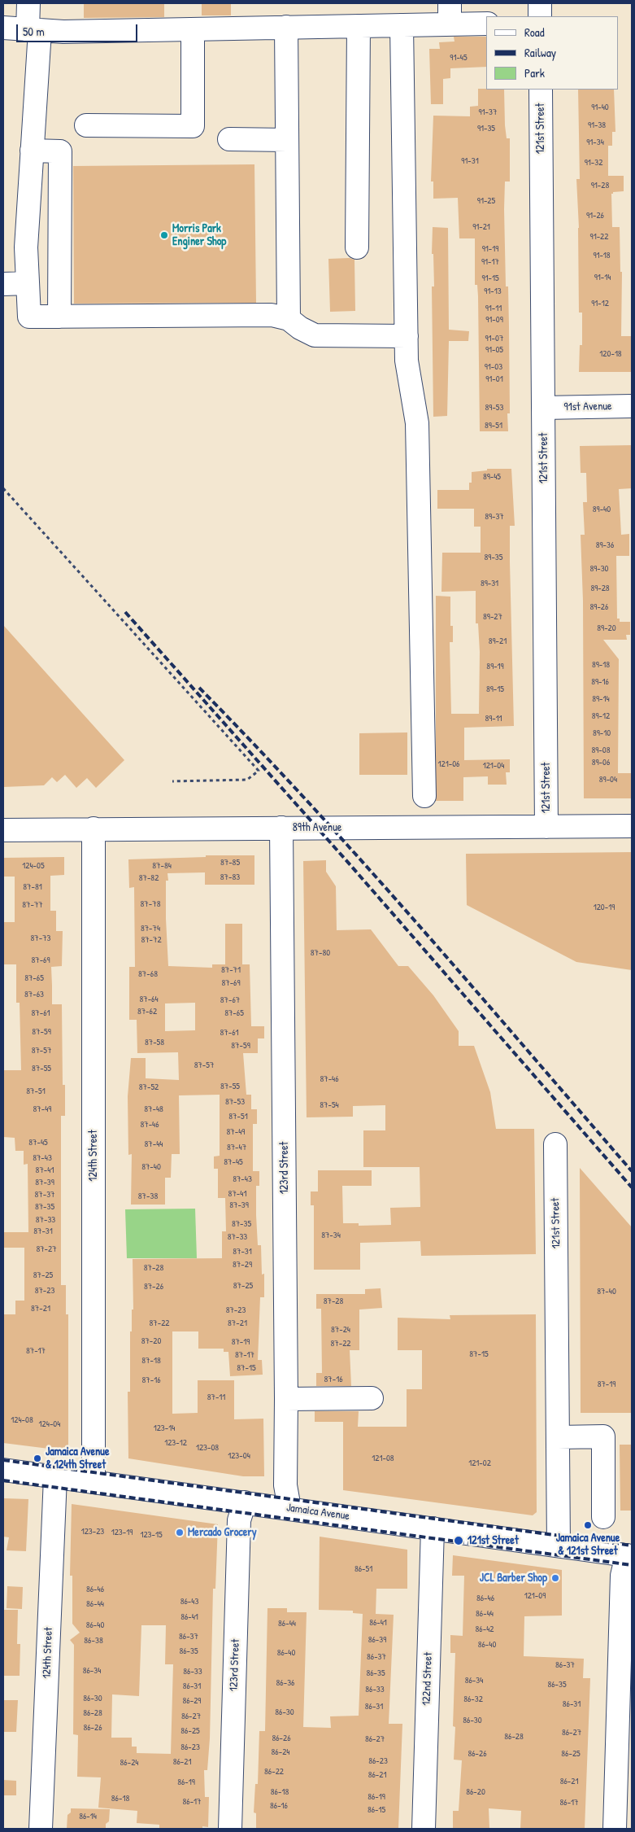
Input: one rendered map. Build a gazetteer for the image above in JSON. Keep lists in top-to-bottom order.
{
  "streets": {
    "street": [
      "121st Street",
      "91st Avenue",
      "89th Avenue",
      "124th Street",
      "123rd Street",
      "Jamaica Avenue",
      "122nd Street"
    ]
  },
  "crossings": [
    ["121st Street", "91st Avenue"],
    ["121st Street", "89th Avenue"],
    ["121st Street", "Jamaica Avenue"],
    ["89th Avenue", "124th Street"],
    ["89th Avenue", "123rd Street"],
    ["124th Street", "Jamaica Avenue"],
    ["123rd Street", "Jamaica Avenue"],
    ["Jamaica Avenue", "122nd Street"]
  ],
  "places": [
    "Morris Park Enginer Shop",
    "Jamaica Avenue & 124th Street",
    "Jamaica Avenue & 121st Street",
    "Mercado Grocery",
    "121st Street",
    "JCL Barber Shop"
  ],
  "house_numbers": [
    "91-45",
    "91-40",
    "91-37",
    "91-38",
    "91-35",
    "91-34",
    "91-31",
    "91-32",
    "91-28",
    "91-25",
    "91-26",
    "91-21",
    "91-22",
    "91-19",
    "91-18",
    "91-17",
    "91-14",
    "91-15",
    "91-13",
    "91-12",
    "91-11",
    "91-09",
    "91-07",
    "91-05",
    "120-18",
    "91-03",
    "91-01",
    "89-53",
    "89-51",
    "89-45",
    "89-40",
    "89-37",
    "89-36",
    "89-35",
    "89-30",
    "89-31",
    "89-28",
    "89-26",
    "89-27",
    "89-20",
    "89-21",
    "89-18",
    "89-19",
    "89-16",
    "89-15",
    "89-14",
    "89-12",
    "89-11",
    "89-10",
    "89-08",
    "89-06",
    "121-06",
    "121-04",
    "89-04",
    "87-85",
    "124-05",
    "87-84",
    "87-83",
    "87-82",
    "87-81",
    "87-78",
    "87-77",
    "120-19",
    "87-74",
    "87-73",
    "87-72",
    "87-80",
    "87-69",
    "87-71",
    "87-68",
    "87-65",
    "87-69",
    "87-63",
    "87-64",
    "87-67",
    "87-62",
    "87-61",
    "87-65",
    "87-59",
    "87-61",
    "87-58",
    "87-59",
    "87-57",
    "87-57",
    "87-55",
    "87-46",
    "87-55",
    "87-52",
    "87-51",
    "87-53",
    "87-54",
    "87-49",
    "87-48",
    "87-51",
    "87-46",
    "87-49",
    "87-45",
    "87-44",
    "87-47",
    "87-43",
    "87-45",
    "87-40",
    "87-41",
    "87-43",
    "87-39",
    "87-41",
    "87-37",
    "87-38",
    "87-39",
    "87-35",
    "87-33",
    "87-35",
    "87-31",
    "87-34",
    "87-33",
    "87-27",
    "87-31",
    "87-29",
    "87-28",
    "87-25",
    "87-25",
    "87-26",
    "87-23",
    "87-40",
    "87-28",
    "87-21",
    "87-23",
    "87-22",
    "87-21",
    "87-24",
    "87-20",
    "87-19",
    "87-22",
    "87-17",
    "87-15",
    "87-17",
    "87-18",
    "87-15",
    "87-16",
    "87-16",
    "87-19",
    "87-11",
    "124-08",
    "124-04",
    "123-14",
    "123-12",
    "123-08",
    "123-04",
    "121-08",
    "121-02",
    "123-23",
    "123-19",
    "123-15",
    "86-51",
    "86-46",
    "121-09",
    "86-46",
    "86-43",
    "86-44",
    "86-44",
    "86-41",
    "86-41",
    "86-44",
    "86-40",
    "86-42",
    "86-37",
    "86-39",
    "86-38",
    "86-40",
    "86-35",
    "86-40",
    "86-37",
    "86-37",
    "86-34",
    "86-33",
    "86-35",
    "86-34",
    "86-36",
    "86-35",
    "86-31",
    "86-33",
    "86-30",
    "86-32",
    "86-29",
    "86-31",
    "86-31",
    "86-30",
    "86-28",
    "86-27",
    "86-30",
    "86-26",
    "86-25",
    "86-27",
    "86-28",
    "86-26",
    "86-27",
    "86-23",
    "86-24",
    "86-26",
    "86-25",
    "86-23",
    "86-21",
    "86-24",
    "86-22",
    "86-21",
    "86-21",
    "86-19",
    "86-18",
    "86-20",
    "86-19",
    "86-18",
    "86-17",
    "86-17",
    "86-16",
    "86-15",
    "86-14"
  ],
  "legend": ["Road", "Railway", "Park"],
  "scale_bar": "50 m"
}
